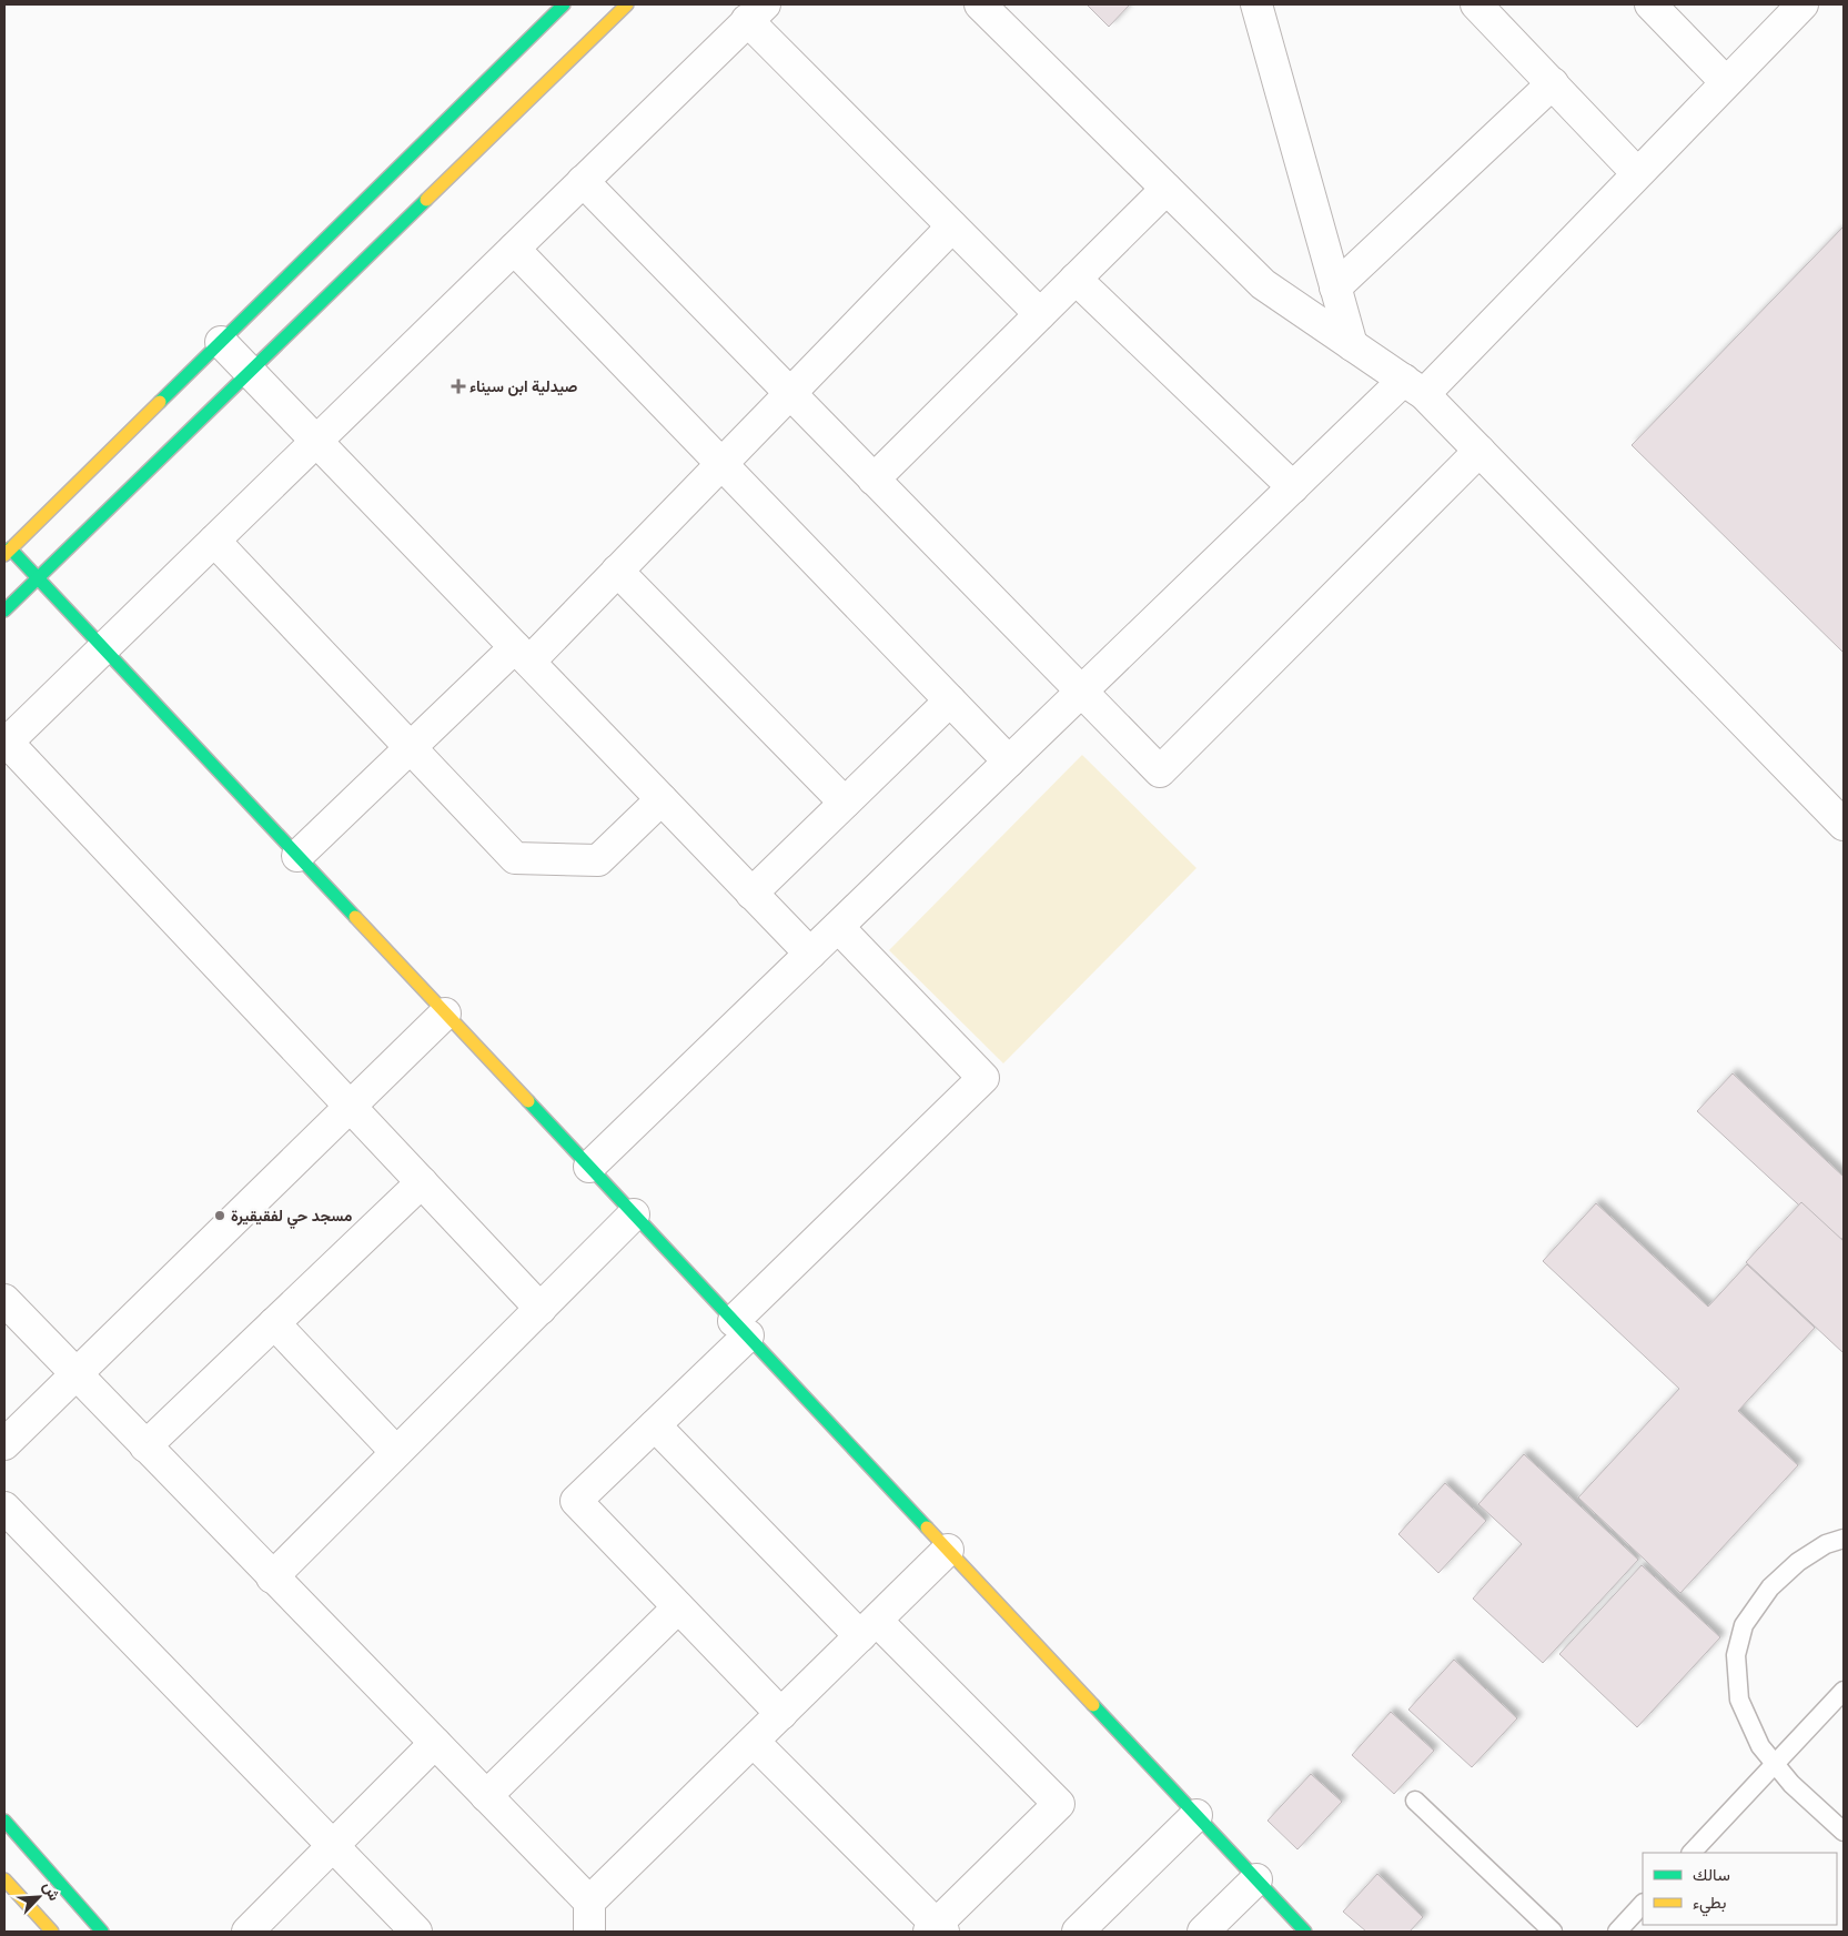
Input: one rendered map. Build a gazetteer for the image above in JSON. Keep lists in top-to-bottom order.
{
  "places": {
    "health": ["صيدلية ابن سيناء"],
    "other": ["مسجد حي لفقيقيرة"]
  },
  "legend": ["سالك", "بطيء"],
  "north": "top right"
}
